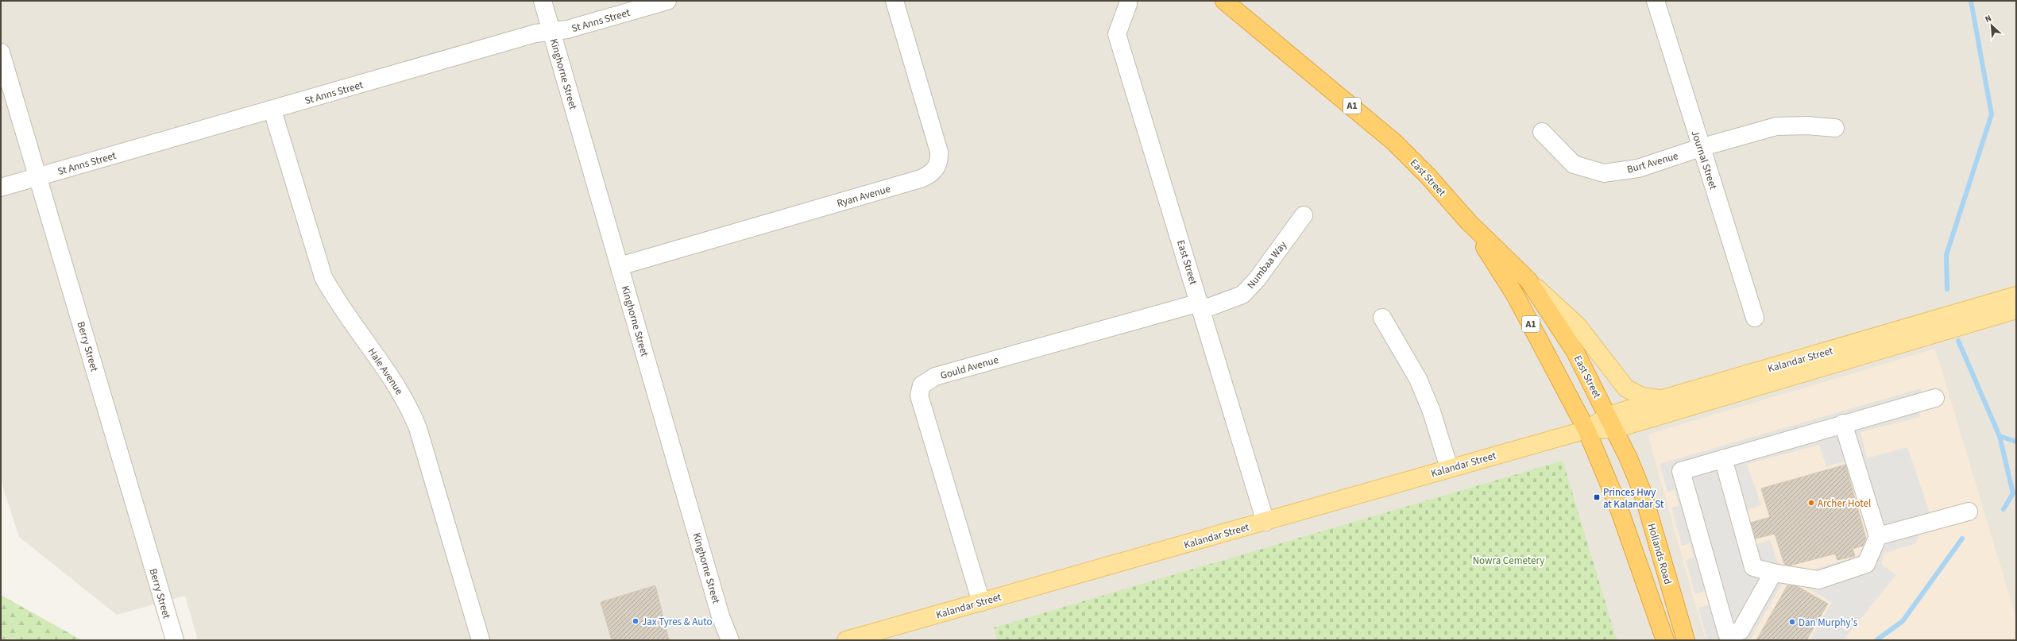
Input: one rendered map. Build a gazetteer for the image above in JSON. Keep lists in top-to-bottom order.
{
  "streets": {
    "highway": ["A1", "East Street", "Hollands Road"],
    "main road": ["Kalandar Street"],
    "street": [
      "St Anns Street",
      "Kinghorne Street",
      "Journal Street",
      "Burt Avenue",
      "Ryan Avenue",
      "Numbaa Way",
      "Berry Street",
      "Gould Avenue",
      "Hale Avenue"
    ]
  },
  "crossings": [
    ["St Anns Street", "Kinghorne Street"],
    ["St Anns Street", "Berry Street"],
    ["St Anns Street", "Hale Avenue"],
    ["Kinghorne Street", "Ryan Avenue"],
    ["A1", "East Street"],
    ["A1", "Kalandar Street"],
    ["Journal Street", "Burt Avenue"],
    ["East Street", "Numbaa Way"],
    ["East Street", "Kalandar Street"],
    ["East Street", "Gould Avenue"],
    ["East Street", "Hollands Road"],
    ["Numbaa Way", "Gould Avenue"],
    ["Kalandar Street", "Gould Avenue"],
    ["Kalandar Street", "Hollands Road"]
  ],
  "parks": ["Nowra Cemetery"],
  "places": {
    "transit": ["Princes Hwy at Kalandar St"],
    "other": ["Archer Hotel", "Jax Tyres & Auto", "Dan Murphy's"]
  },
  "north": "top left"
}
